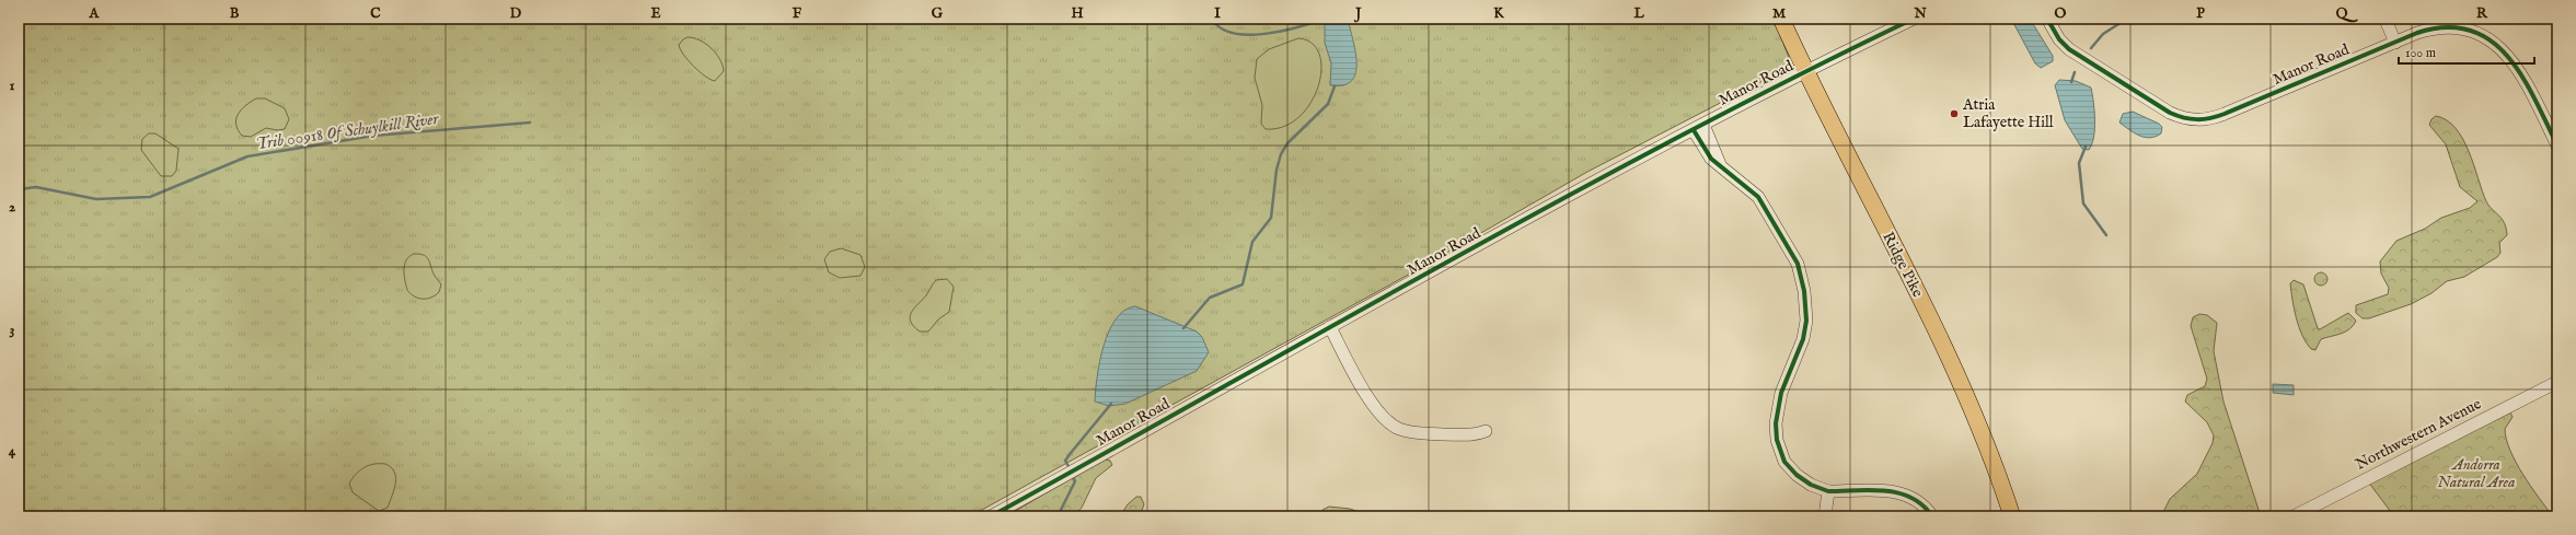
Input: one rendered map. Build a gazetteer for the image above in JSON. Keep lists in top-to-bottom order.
{
  "streets": {
    "main road": ["Ridge Pike"],
    "street": ["Manor Road", "Northwestern Avenue"]
  },
  "crossings": [
    ["Manor Road", "Ridge Pike"]
  ],
  "water": ["Trib 00918 Of Schuylkill River"],
  "parks": ["Andorra Natural Area"],
  "places": ["Atria Lafayette Hill"],
  "scale_bar": "100 m",
  "grid": {
    "columns": [
      "A",
      "B",
      "C",
      "D",
      "E",
      "F",
      "G",
      "H",
      "I",
      "J",
      "K",
      "L",
      "M",
      "N",
      "O",
      "P",
      "Q",
      "R"
    ],
    "rows": [
      "1",
      "2",
      "3",
      "4"
    ]
  }
}
